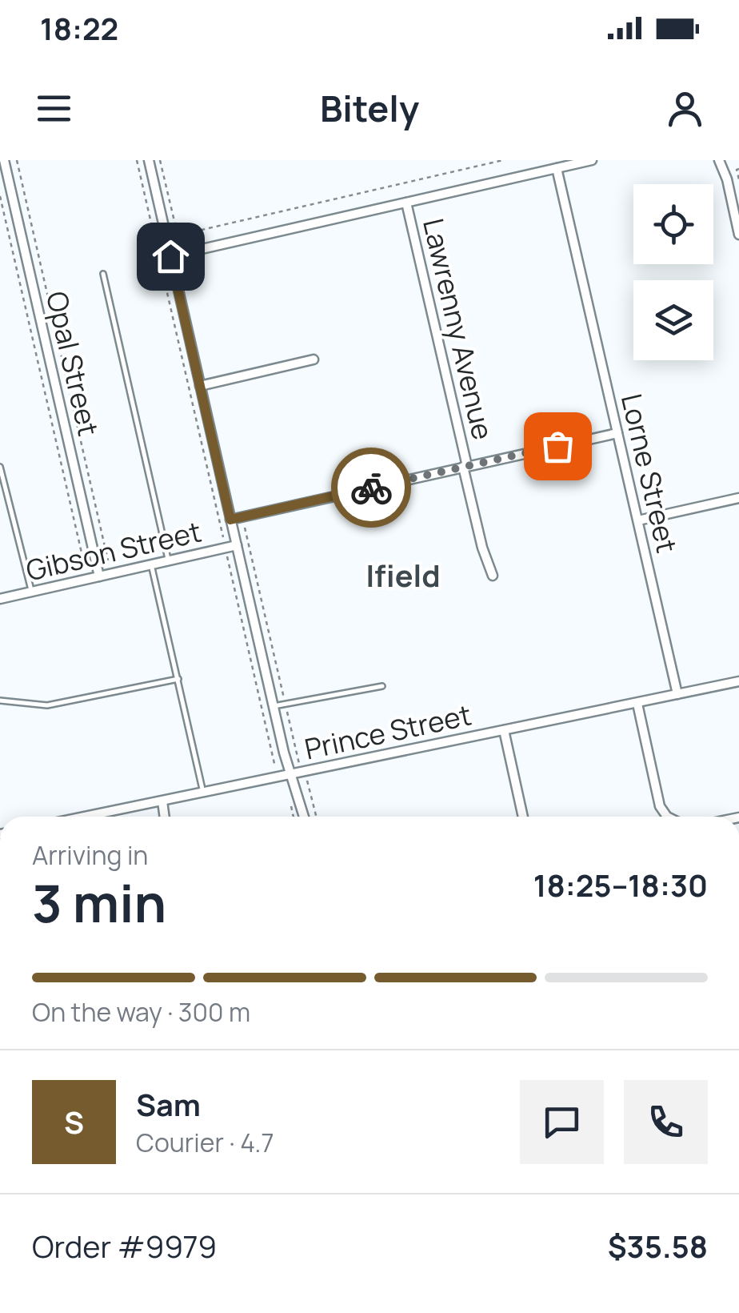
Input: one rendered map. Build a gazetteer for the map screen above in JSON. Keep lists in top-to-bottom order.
{
  "streets": {
    "street": [
      "Lawrenny Avenue",
      "Opal Street",
      "Lorne Street",
      "Gibson Street",
      "Prince Street"
    ]
  },
  "crossings": [
    ["Opal Street", "Gibson Street"],
    ["Lorne Street", "Prince Street"]
  ],
  "districts": ["Ifield"],
  "page": {
    "status": "18:22",
    "header": "Bitely",
    "heading": ["3 min", "Arriving in", "18:25–18:30"],
    "panel": [
      "Sam",
      "Courier · 4.7",
      "Order #9979",
      "$35.58"
    ],
    "bar": "On the way · 300 m",
    "round": "S"
  }
}
